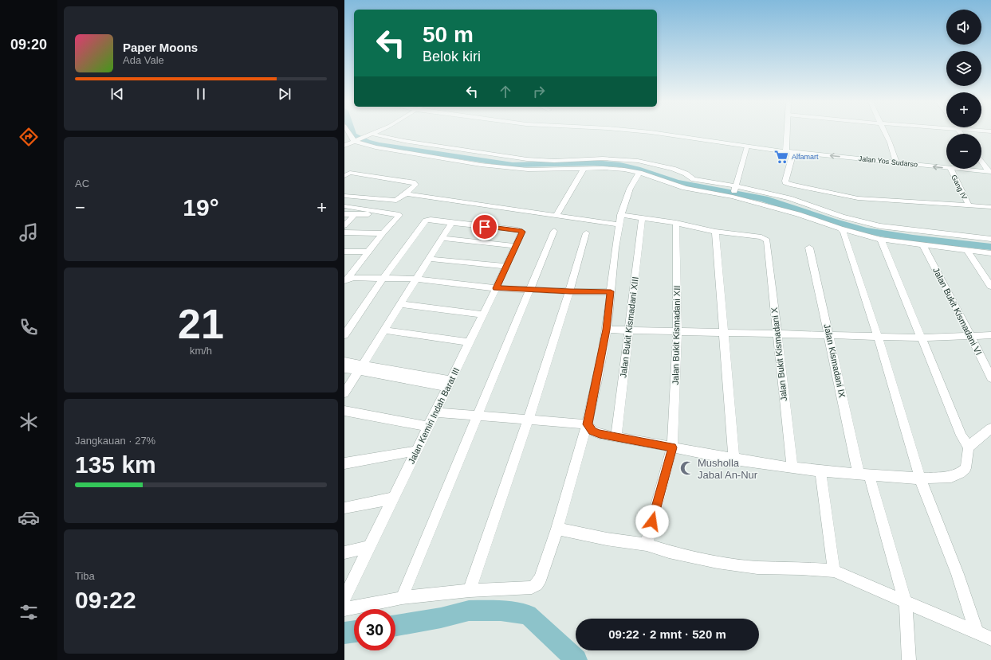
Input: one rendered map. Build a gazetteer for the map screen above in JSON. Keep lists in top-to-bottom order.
{
  "streets": {
    "street": [
      "Jalan Yos Sudarso",
      "Gang IV",
      "Jalan Bukit Kismadani VI",
      "Jalan Bukit Kismadani XIII",
      "Jalan Bukit Kismadani XII",
      "Jalan Bukit Kismadani X",
      "Jalan Kismadani IX",
      "Jalan Kemiri Indah Barat III"
    ]
  },
  "places": {
    "supermarket": ["Alfamart"],
    "mosque": ["Musholla Jabal An-Nur"]
  },
  "page": {
    "tabs": "09:20",
    "map_buttons": ["+", "−"],
    "turn": ["50 m", "Belok kiri"],
    "song": ["Paper Moons", "Ada Vale"],
    "tile": [
      "AC",
      ["21", "km/h"],
      ["Jangkauan · 27%", "135 km"],
      ["Tiba", "09:22"]
    ],
    "heat": ["−", "19°", "+"],
    "limit": "30",
    "trip": "09:22 · 2 mnt · 520 m"
  }
}
